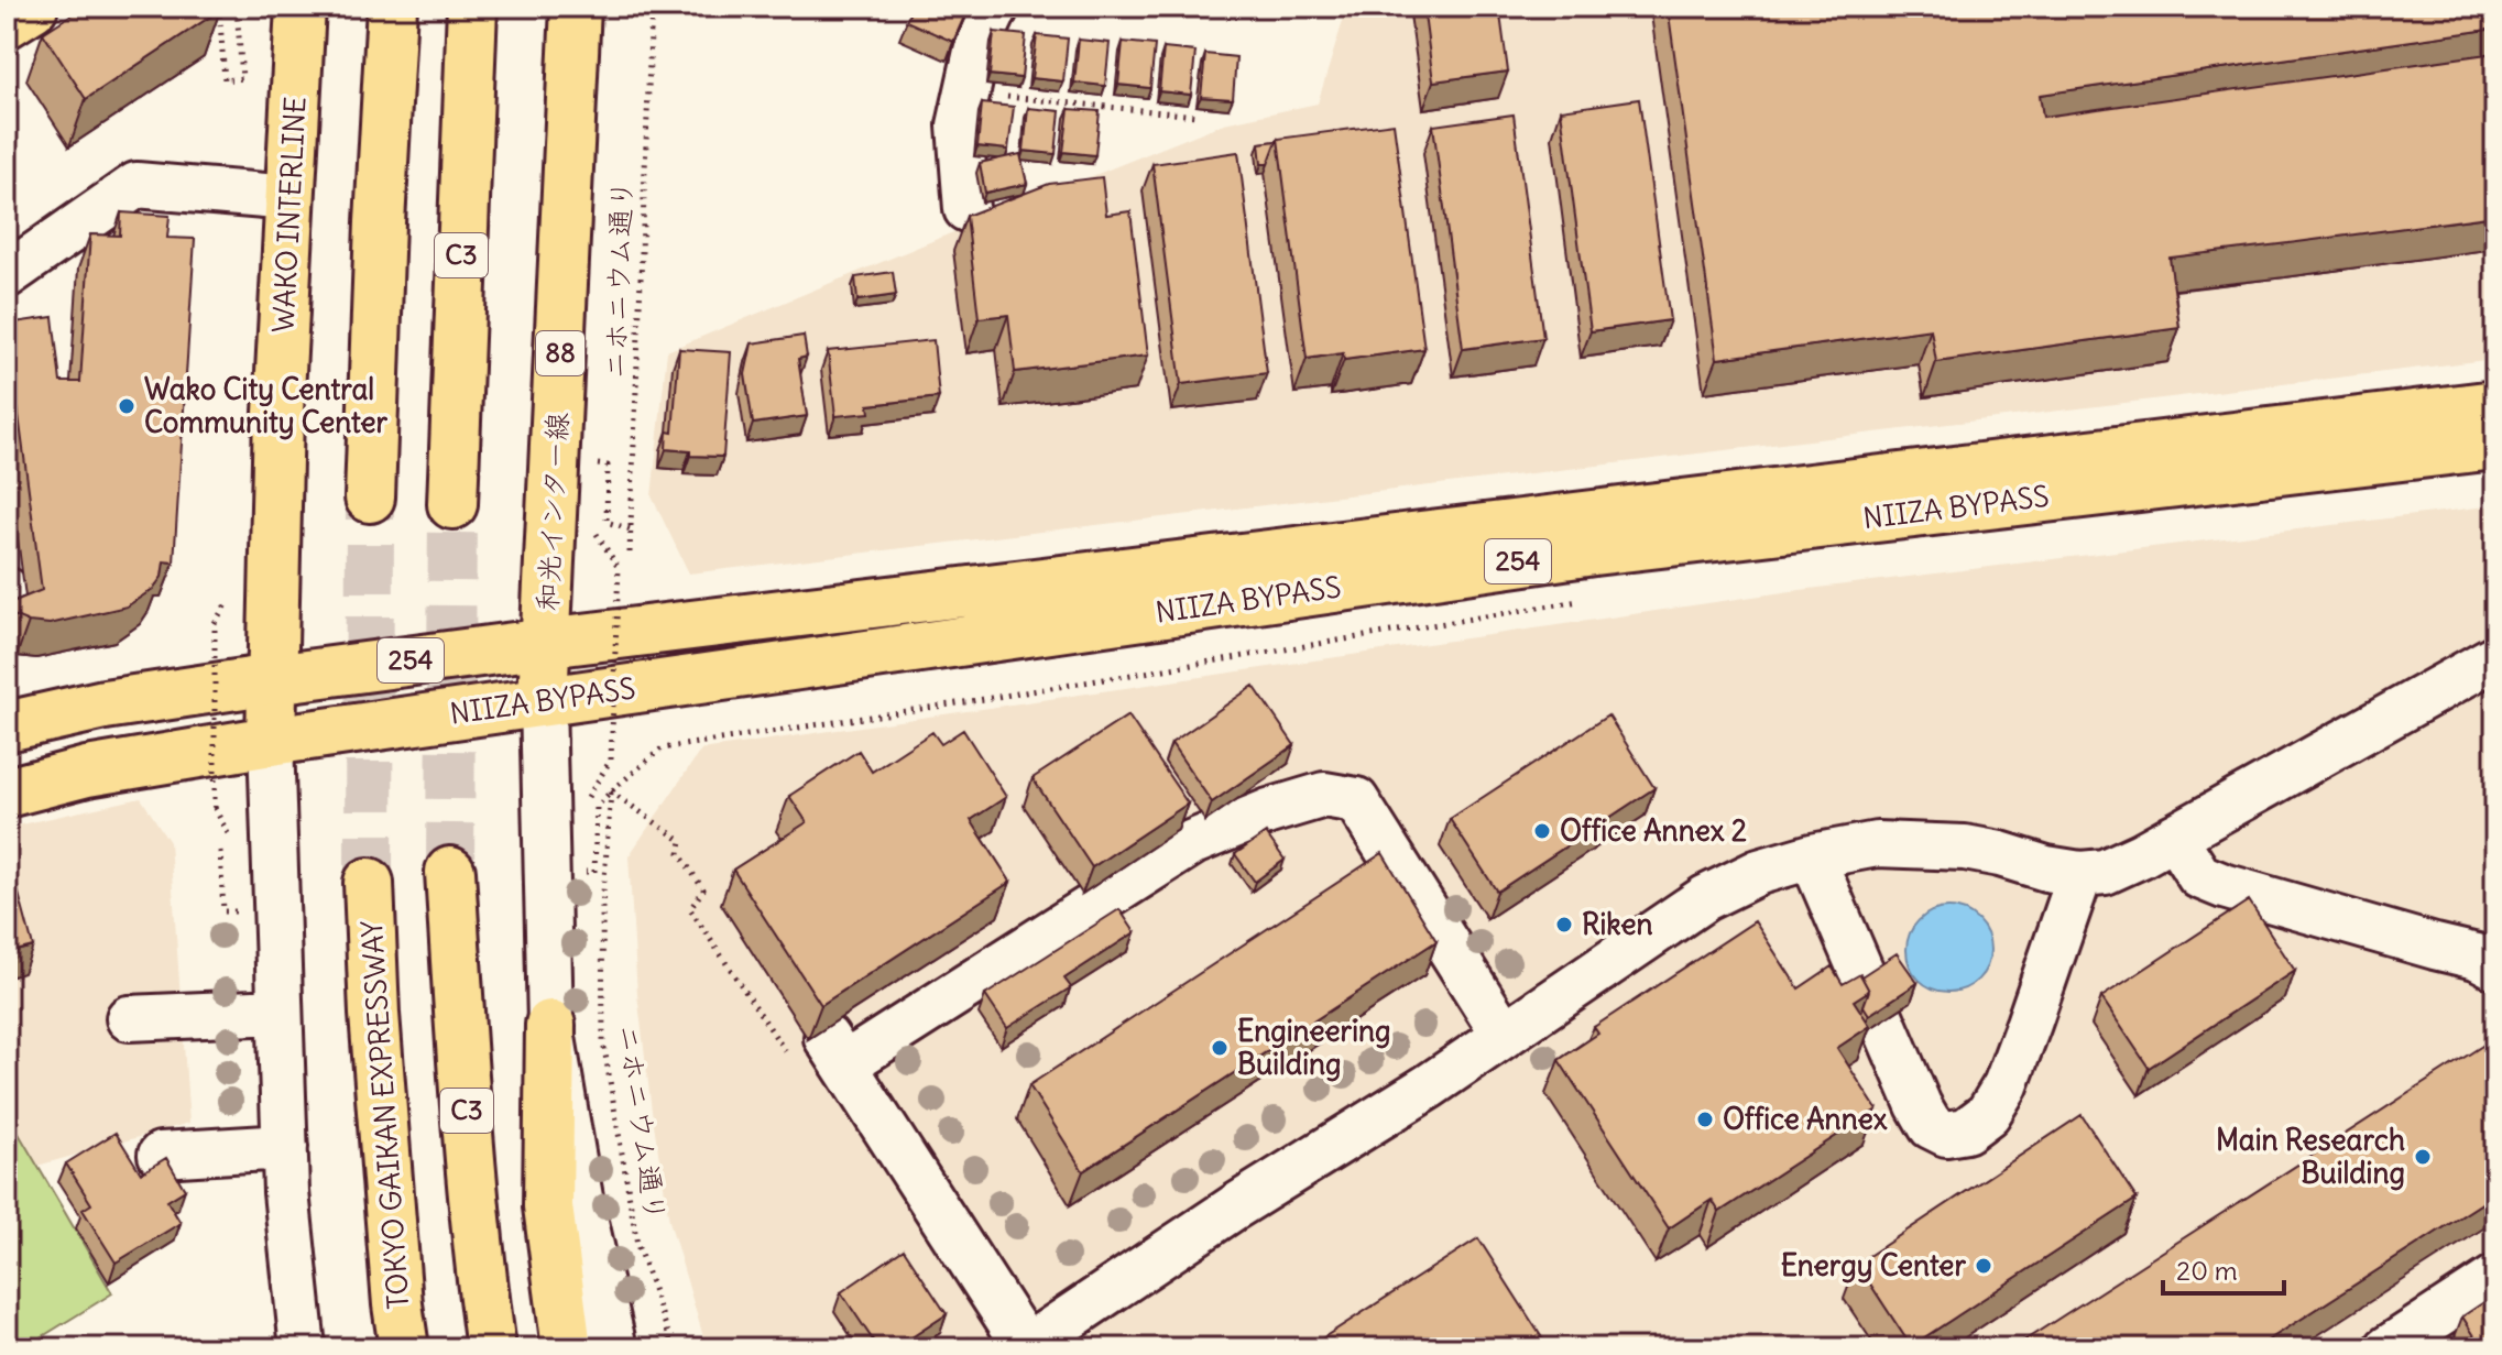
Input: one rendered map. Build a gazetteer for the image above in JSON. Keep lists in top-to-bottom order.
{
  "streets": {
    "main road": [
      "WAKO INTERLINE",
      "C3",
      "88",
      "NIIZA BYPASS",
      "和光インター線",
      "254",
      "TOKYO GAIKAN EXPRESSWAY"
    ],
    "path": ["ニホニウム通り"]
  },
  "crossings": [
    ["WAKO INTERLINE", "NIIZA BYPASS"],
    ["NIIZA BYPASS", "和光インター線"]
  ],
  "places": [
    "Wako City Central Community Center",
    "Office Annex 2",
    "Riken",
    "Engineering Building",
    "Office Annex",
    "Main Research Building",
    "Energy Center"
  ],
  "scale_bar": "20 m"
}
